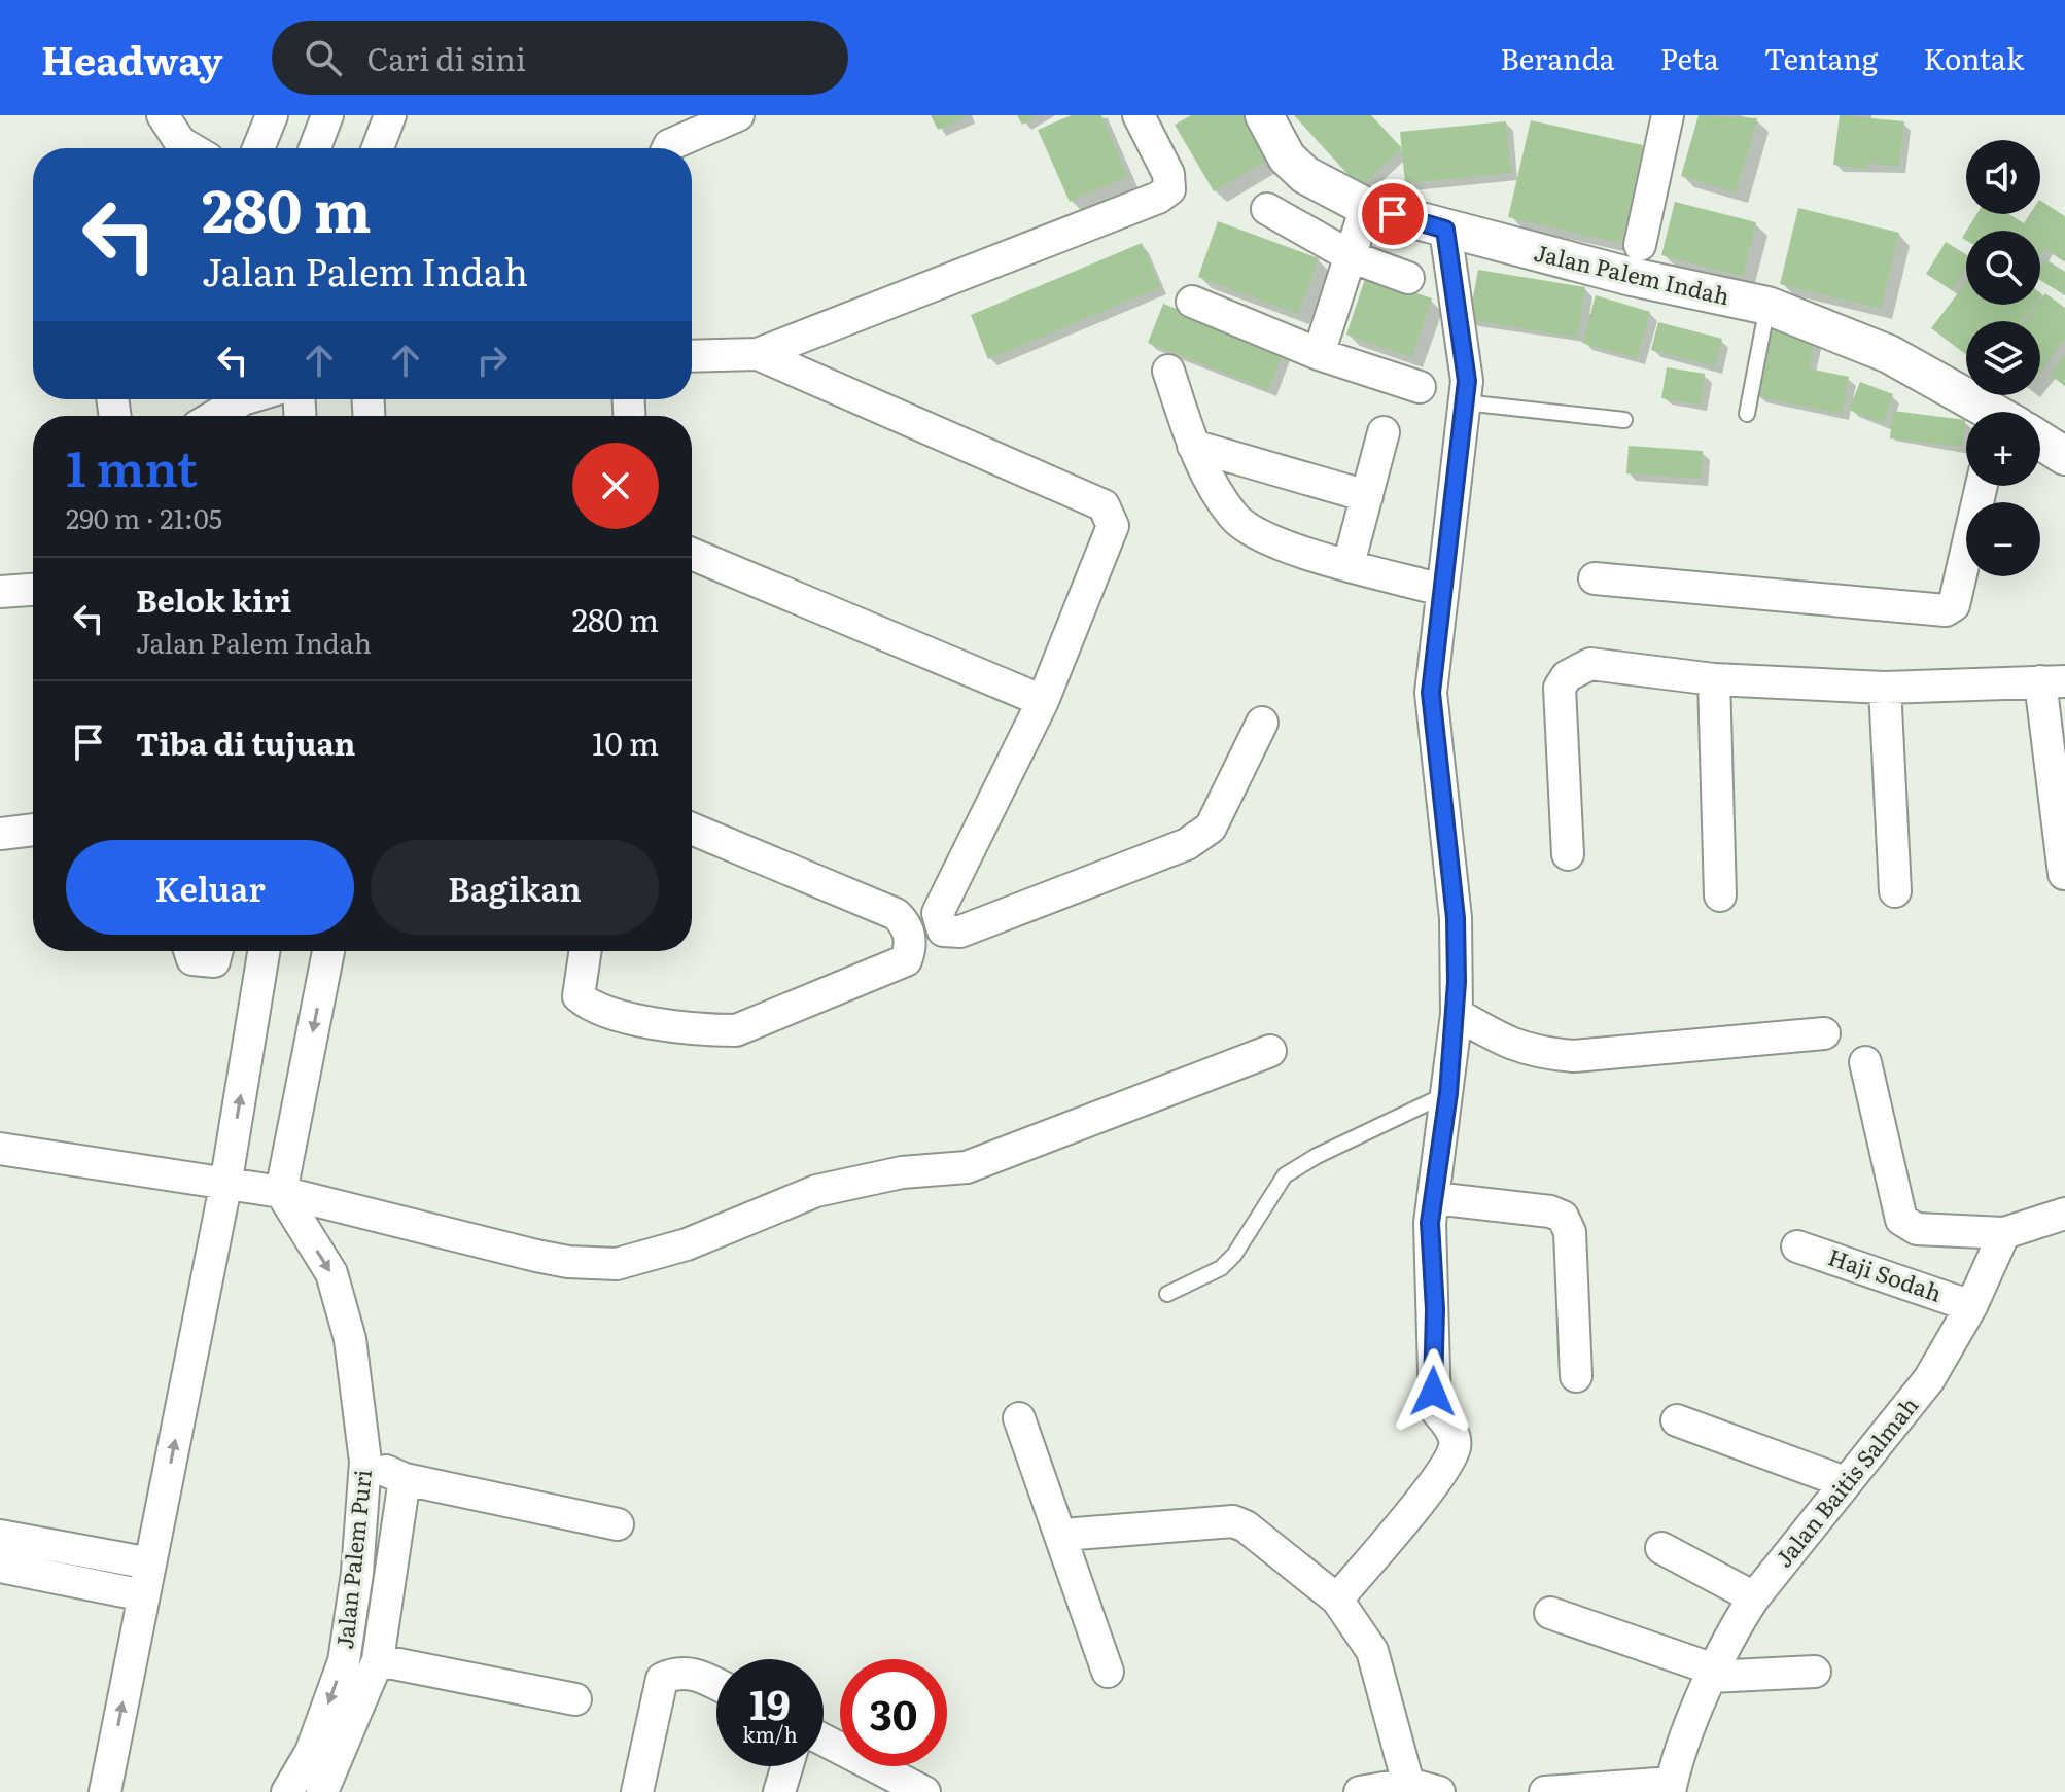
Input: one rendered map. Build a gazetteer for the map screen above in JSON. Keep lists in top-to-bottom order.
{
  "streets": {
    "street": [
      "Jalan Palem Indah",
      "Haji Sodah",
      "Jalan Baitis Salmah",
      "Jalan Palem Puri"
    ]
  },
  "crossings": [
    ["Haji Sodah", "Jalan Baitis Salmah"]
  ],
  "page": {
    "header": "Headway",
    "search": "Cari di sini",
    "nav": [
      "Beranda",
      "Peta",
      "Tentang",
      "Kontak"
    ],
    "map_buttons": ["+", "−"],
    "turn": ["280 m", "Jalan Palem Indah"],
    "heading": ["1 mnt", "290 m · 21:05"],
    "list": [
      {
        "name": "Belok kiri",
        "note": "Jalan Palem Indah",
        "value": "280 m"
      },
      {
        "name": "Tiba di tujuan",
        "value": "10 m"
      }
    ],
    "buttons": ["Keluar", "Bagikan"],
    "speed": "19 km/h",
    "limit": "30"
  }
}
